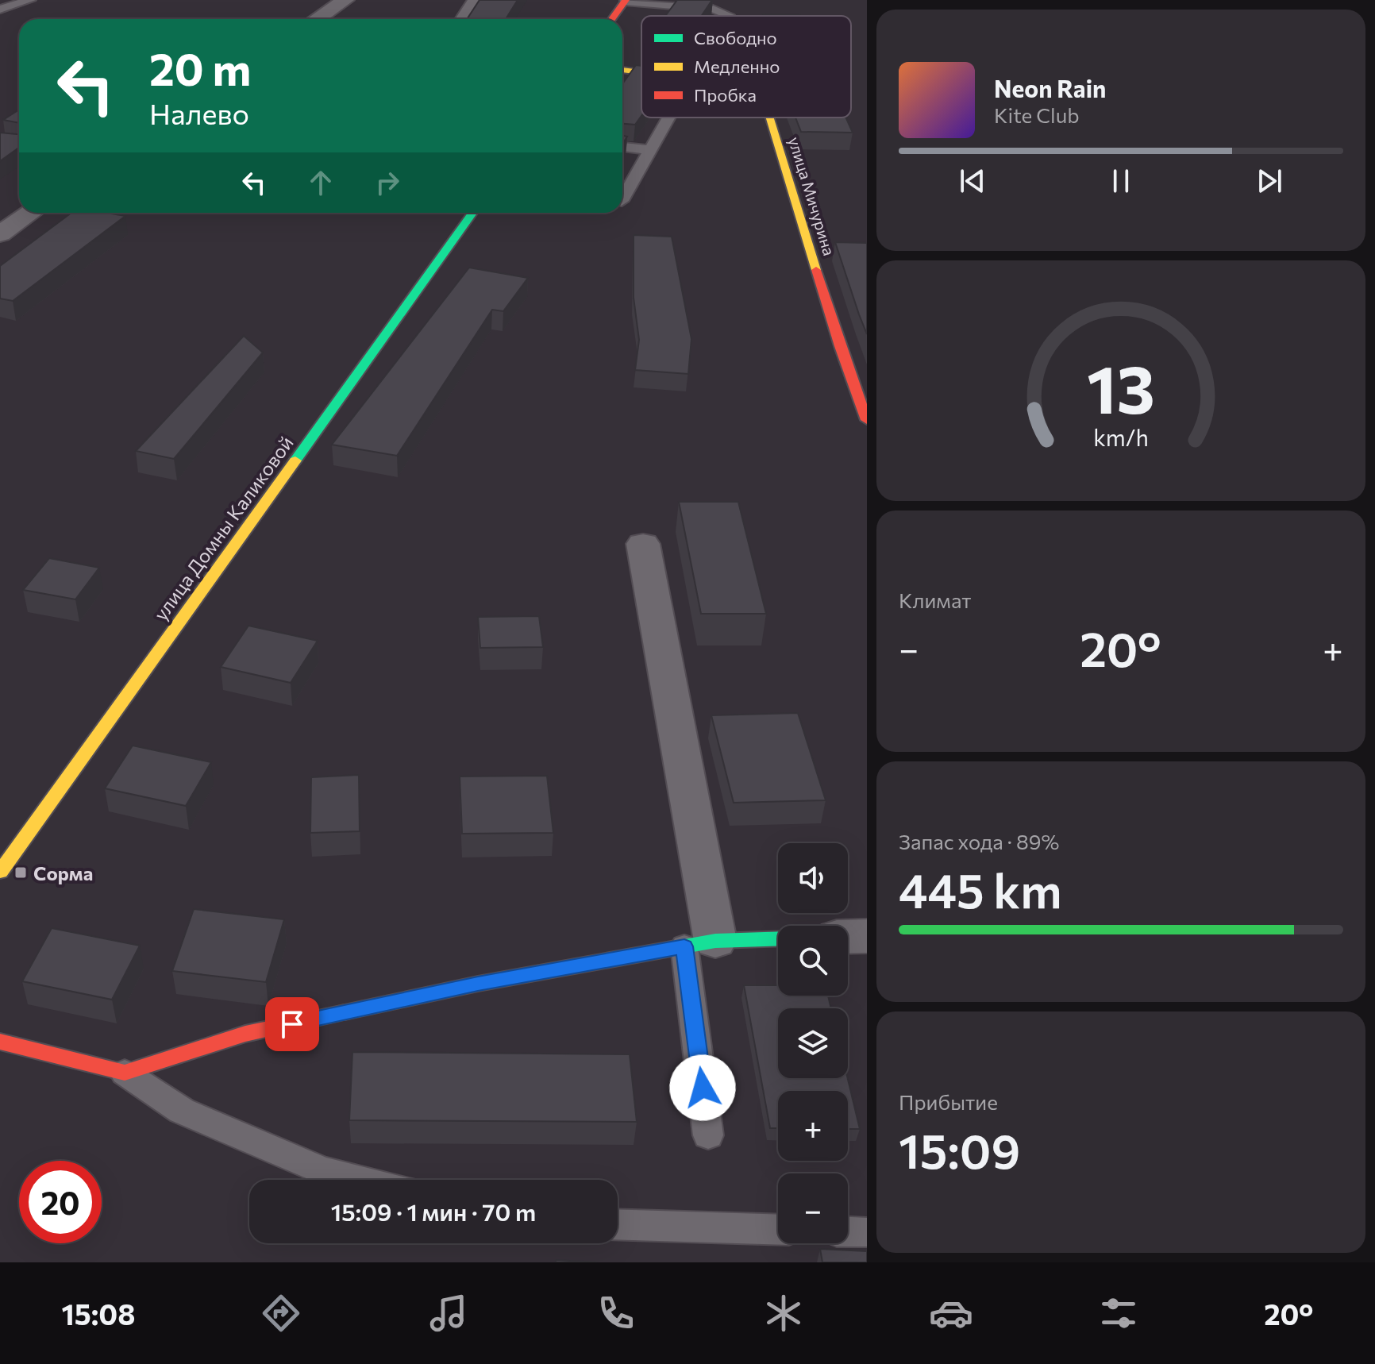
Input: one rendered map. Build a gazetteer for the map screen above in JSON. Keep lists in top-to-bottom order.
{
  "streets": {
    "street": ["улица Мичурина", "улица Домны Каликовой"]
  },
  "places": {
    "transit": ["Сорма"]
  },
  "legend": ["Свободно", "Медленно", "Пробка"],
  "page": {
    "turn": ["20 m", "Налево"],
    "song": ["Neon Rain", "Kite Club"],
    "tile": [
      "Климат",
      ["Запас хода · 89%", "445 km"],
      ["Прибытие", "15:09"]
    ],
    "heat": ["−", "20°", "+"],
    "map_buttons": ["+", "−"],
    "limit": "20",
    "trip": "15:09 · 1 мин · 70 m",
    "tabs": ["15:08", "20°"],
    "gauge": ["13", "km/h"]
  }
}
